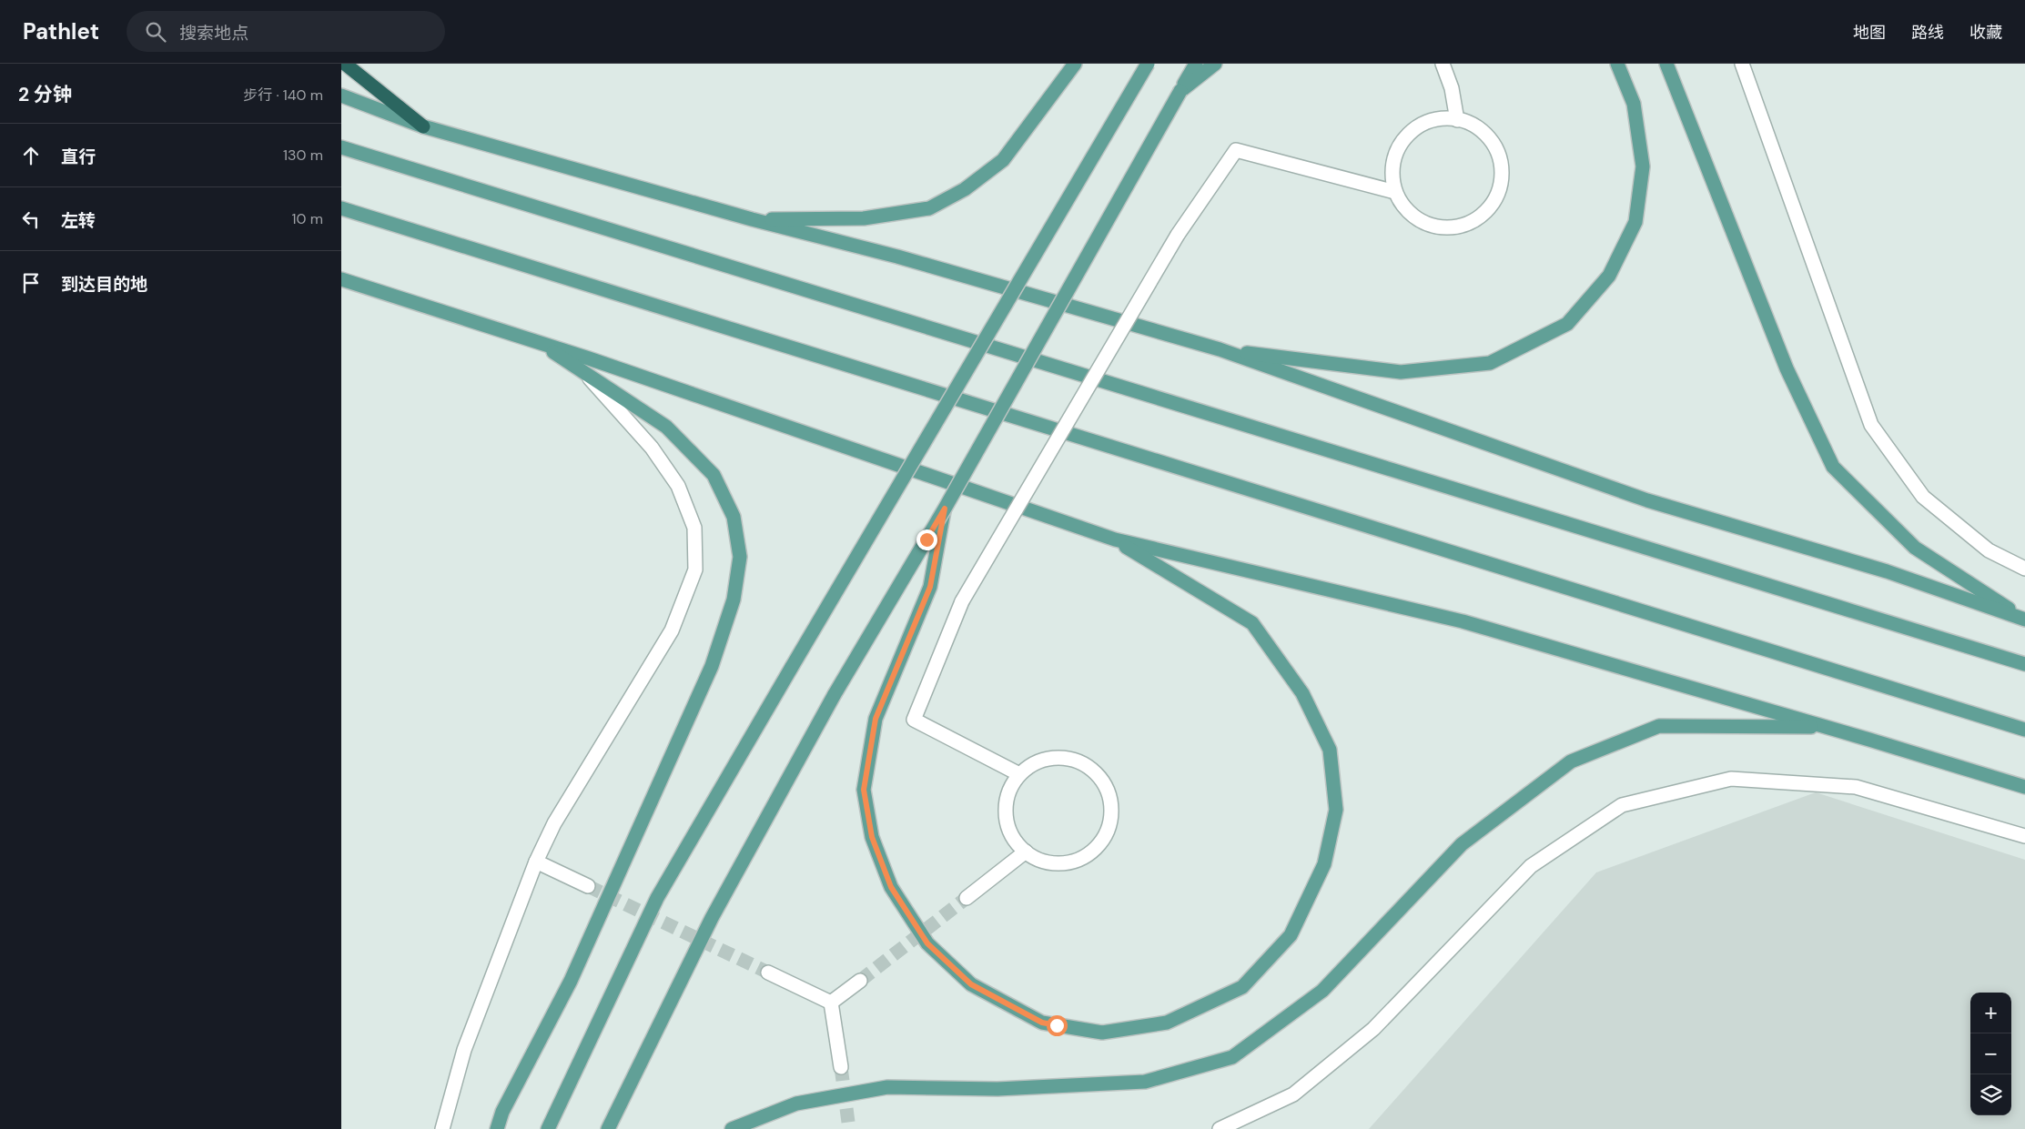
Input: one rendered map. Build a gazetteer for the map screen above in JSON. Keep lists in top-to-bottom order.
{
  "page": {
    "header": "Pathlet",
    "search": "搜索地点",
    "nav": ["地图", "路线", "收藏"],
    "heading": ["2 分钟", "步行 · 140 m"],
    "list": [
      ["直行", "130 m"],
      ["左转", "10 m"],
      "到达目的地"
    ],
    "map_buttons": ["+", "−"]
  }
}
